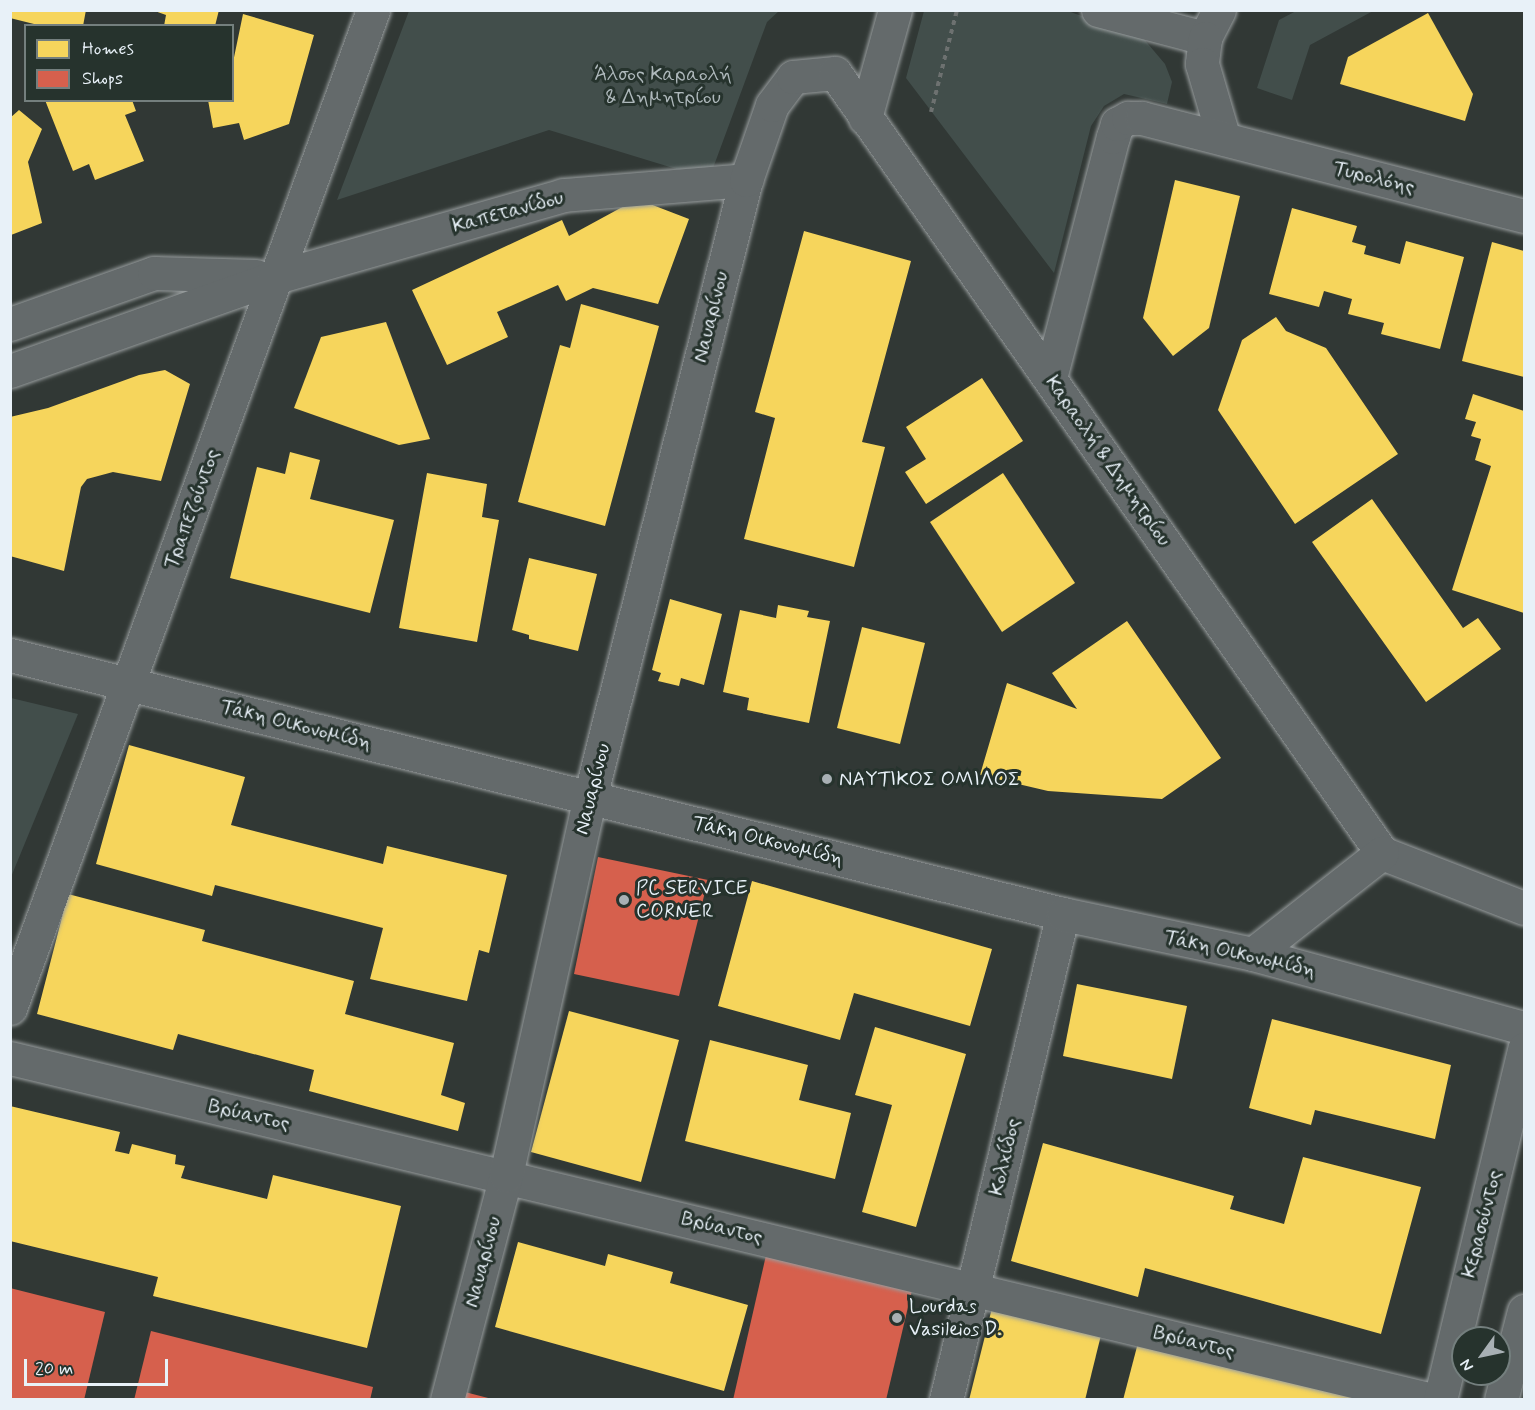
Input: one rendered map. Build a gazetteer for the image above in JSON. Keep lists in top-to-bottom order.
{
  "streets": {
    "street": [
      "Τυρολόης",
      "Καπετανίδου",
      "Ναυαρίνου",
      "Καραολή & Δημητρίου",
      "Τραπεζούντος",
      "Τάκη Οικονομίδη",
      "Βρύαντος",
      "Κολχίδος",
      "Κερασούντος"
    ]
  },
  "crossings": [
    ["Τυρολόης", "Καραολή & Δημητρίου"],
    ["Καπετανίδου", "Ναυαρίνου"],
    ["Καπετανίδου", "Καραολή & Δημητρίου"],
    ["Καπετανίδου", "Τραπεζούντος"],
    ["Ναυαρίνου", "Καραολή & Δημητρίου"],
    ["Ναυαρίνου", "Τάκη Οικονομίδη"],
    ["Ναυαρίνου", "Βρύαντος"],
    ["Τραπεζούντος", "Τάκη Οικονομίδη"],
    ["Τάκη Οικονομίδη", "Κολχίδος"],
    ["Βρύαντος", "Κολχίδος"]
  ],
  "parks": ["Άλσος Καραολή & Δημητρίου"],
  "places": ["ΝΑΥΤΙΚΟΣ ΟΜΙΛΟΣ", "PC SERVICE CORNER", "Lourdas Vasileios D."],
  "legend": ["Homes", "Shops"],
  "scale_bar": "20 m",
  "north": "bottom left"
}
